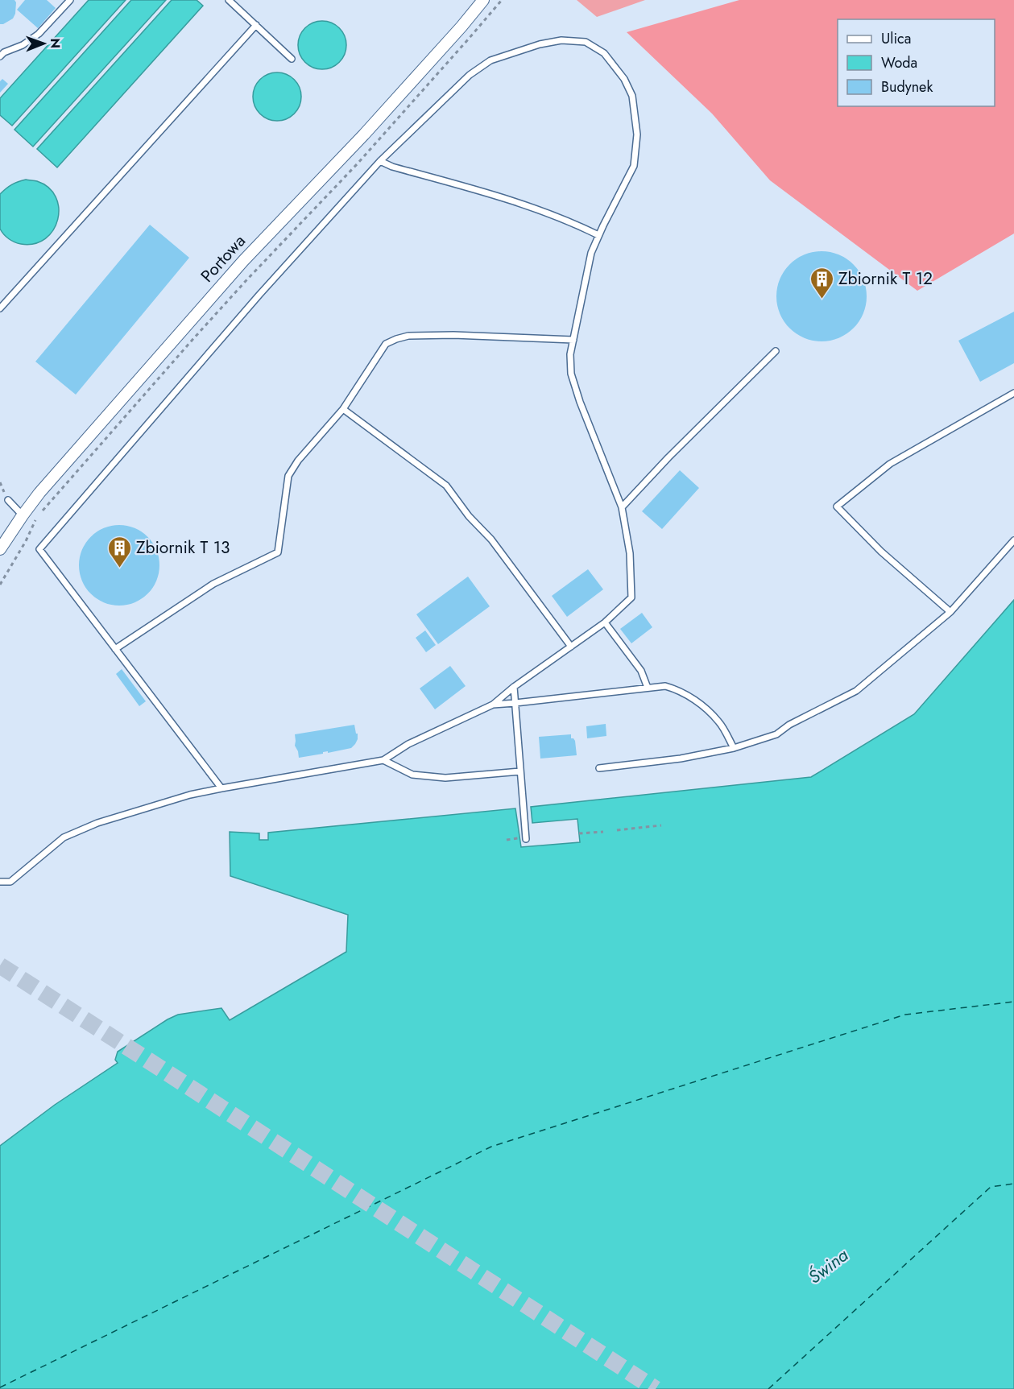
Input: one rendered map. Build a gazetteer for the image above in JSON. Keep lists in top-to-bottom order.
{
  "streets": {
    "street": ["Portowa"]
  },
  "water": ["Świna"],
  "places": {
    "building": ["Zbiornik T 12", "Zbiornik T 13"]
  },
  "legend": ["Ulica", "Woda", "Budynek"],
  "north": "right"
}
